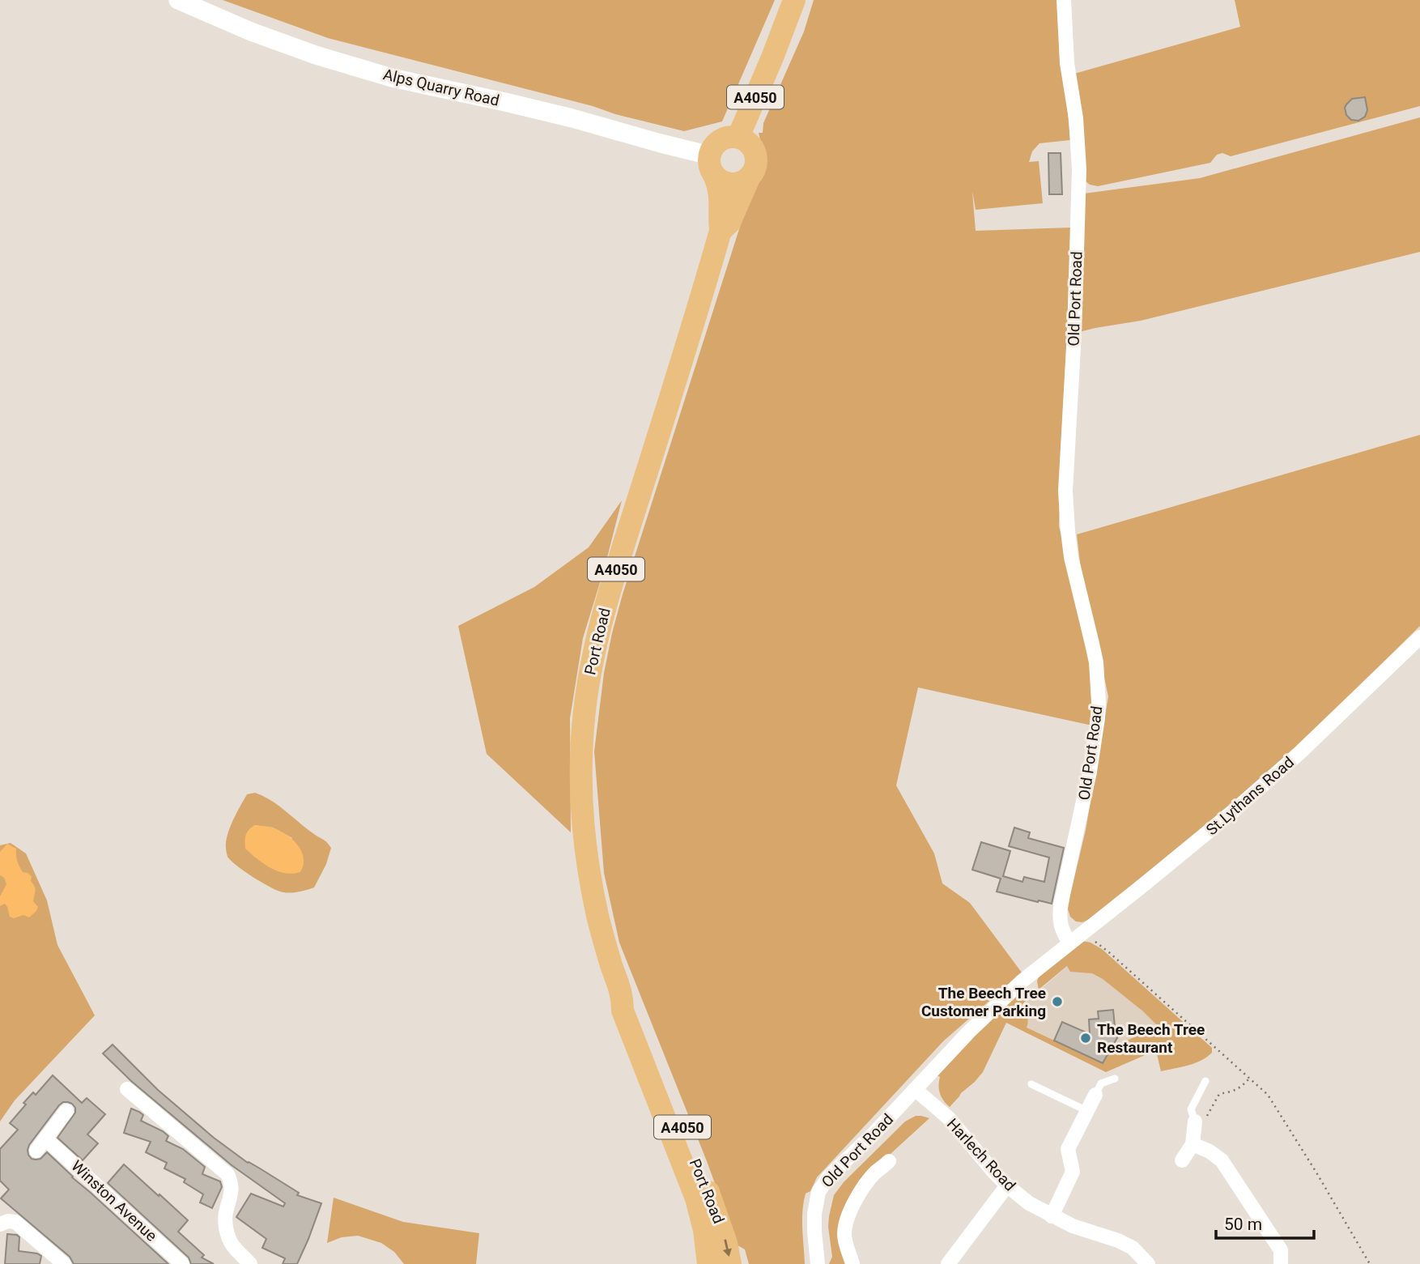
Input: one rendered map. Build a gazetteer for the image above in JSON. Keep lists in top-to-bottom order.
{
  "streets": {
    "main road": ["A4050", "Port Road"],
    "street": [
      "Alps Quarry Road",
      "Old Port Road",
      "St.Lythans Road",
      "Harlech Road",
      "Winston Avenue"
    ]
  },
  "crossings": [
    ["Alps Quarry Road", "A4050"],
    ["Alps Quarry Road", "Port Road"],
    ["A4050", "Port Road"],
    ["Old Port Road", "St.Lythans Road"],
    ["Old Port Road", "Harlech Road"]
  ],
  "places": ["The Beech Tree Customer Parking", "The Beech Tree Restaurant"],
  "scale_bar": "50 m"
}
